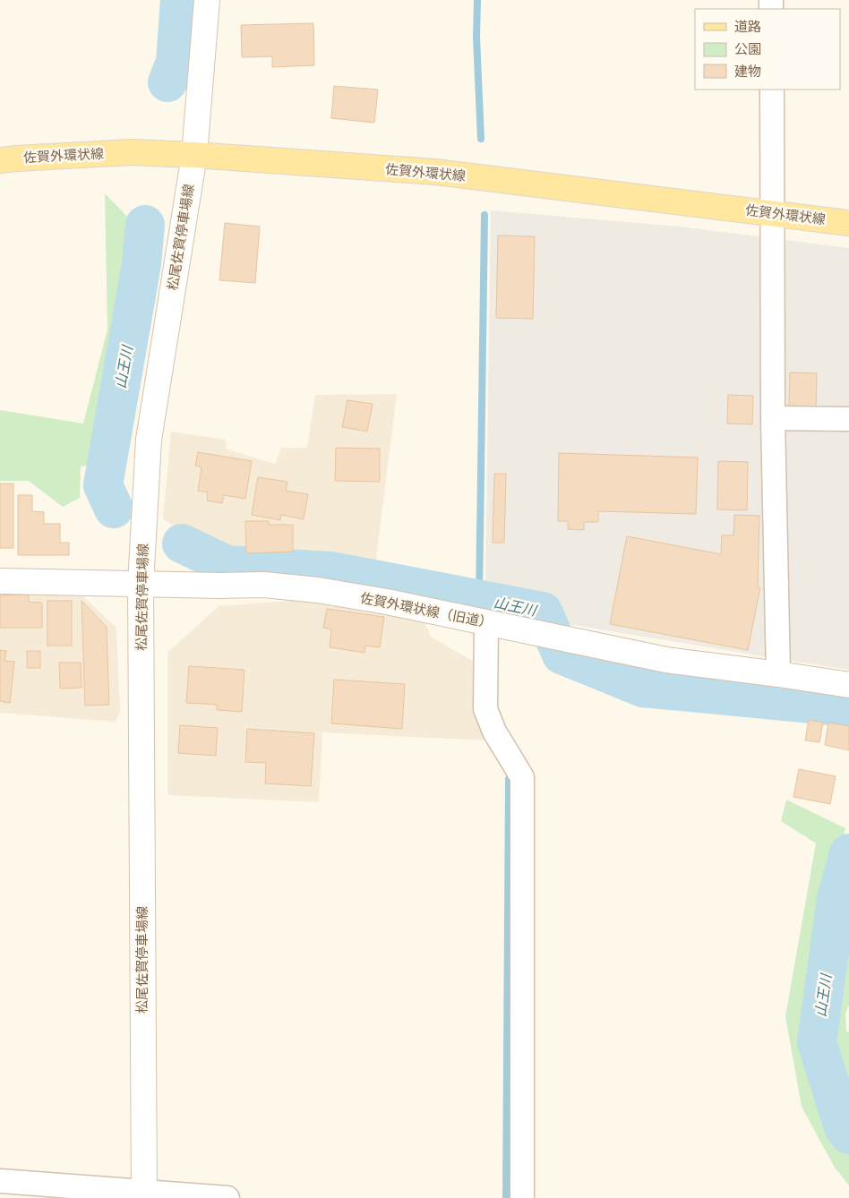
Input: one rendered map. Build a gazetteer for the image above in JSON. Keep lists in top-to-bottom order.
{
  "streets": {
    "main road": ["佐賀外環状線", "松尾佐賀停車場線", "佐賀外環状線（旧道）"]
  },
  "crossings": [
    ["佐賀外環状線", "松尾佐賀停車場線"],
    ["松尾佐賀停車場線", "佐賀外環状線（旧道）"]
  ],
  "water": ["山王川"],
  "legend": ["道路", "公園", "建物"]
}
